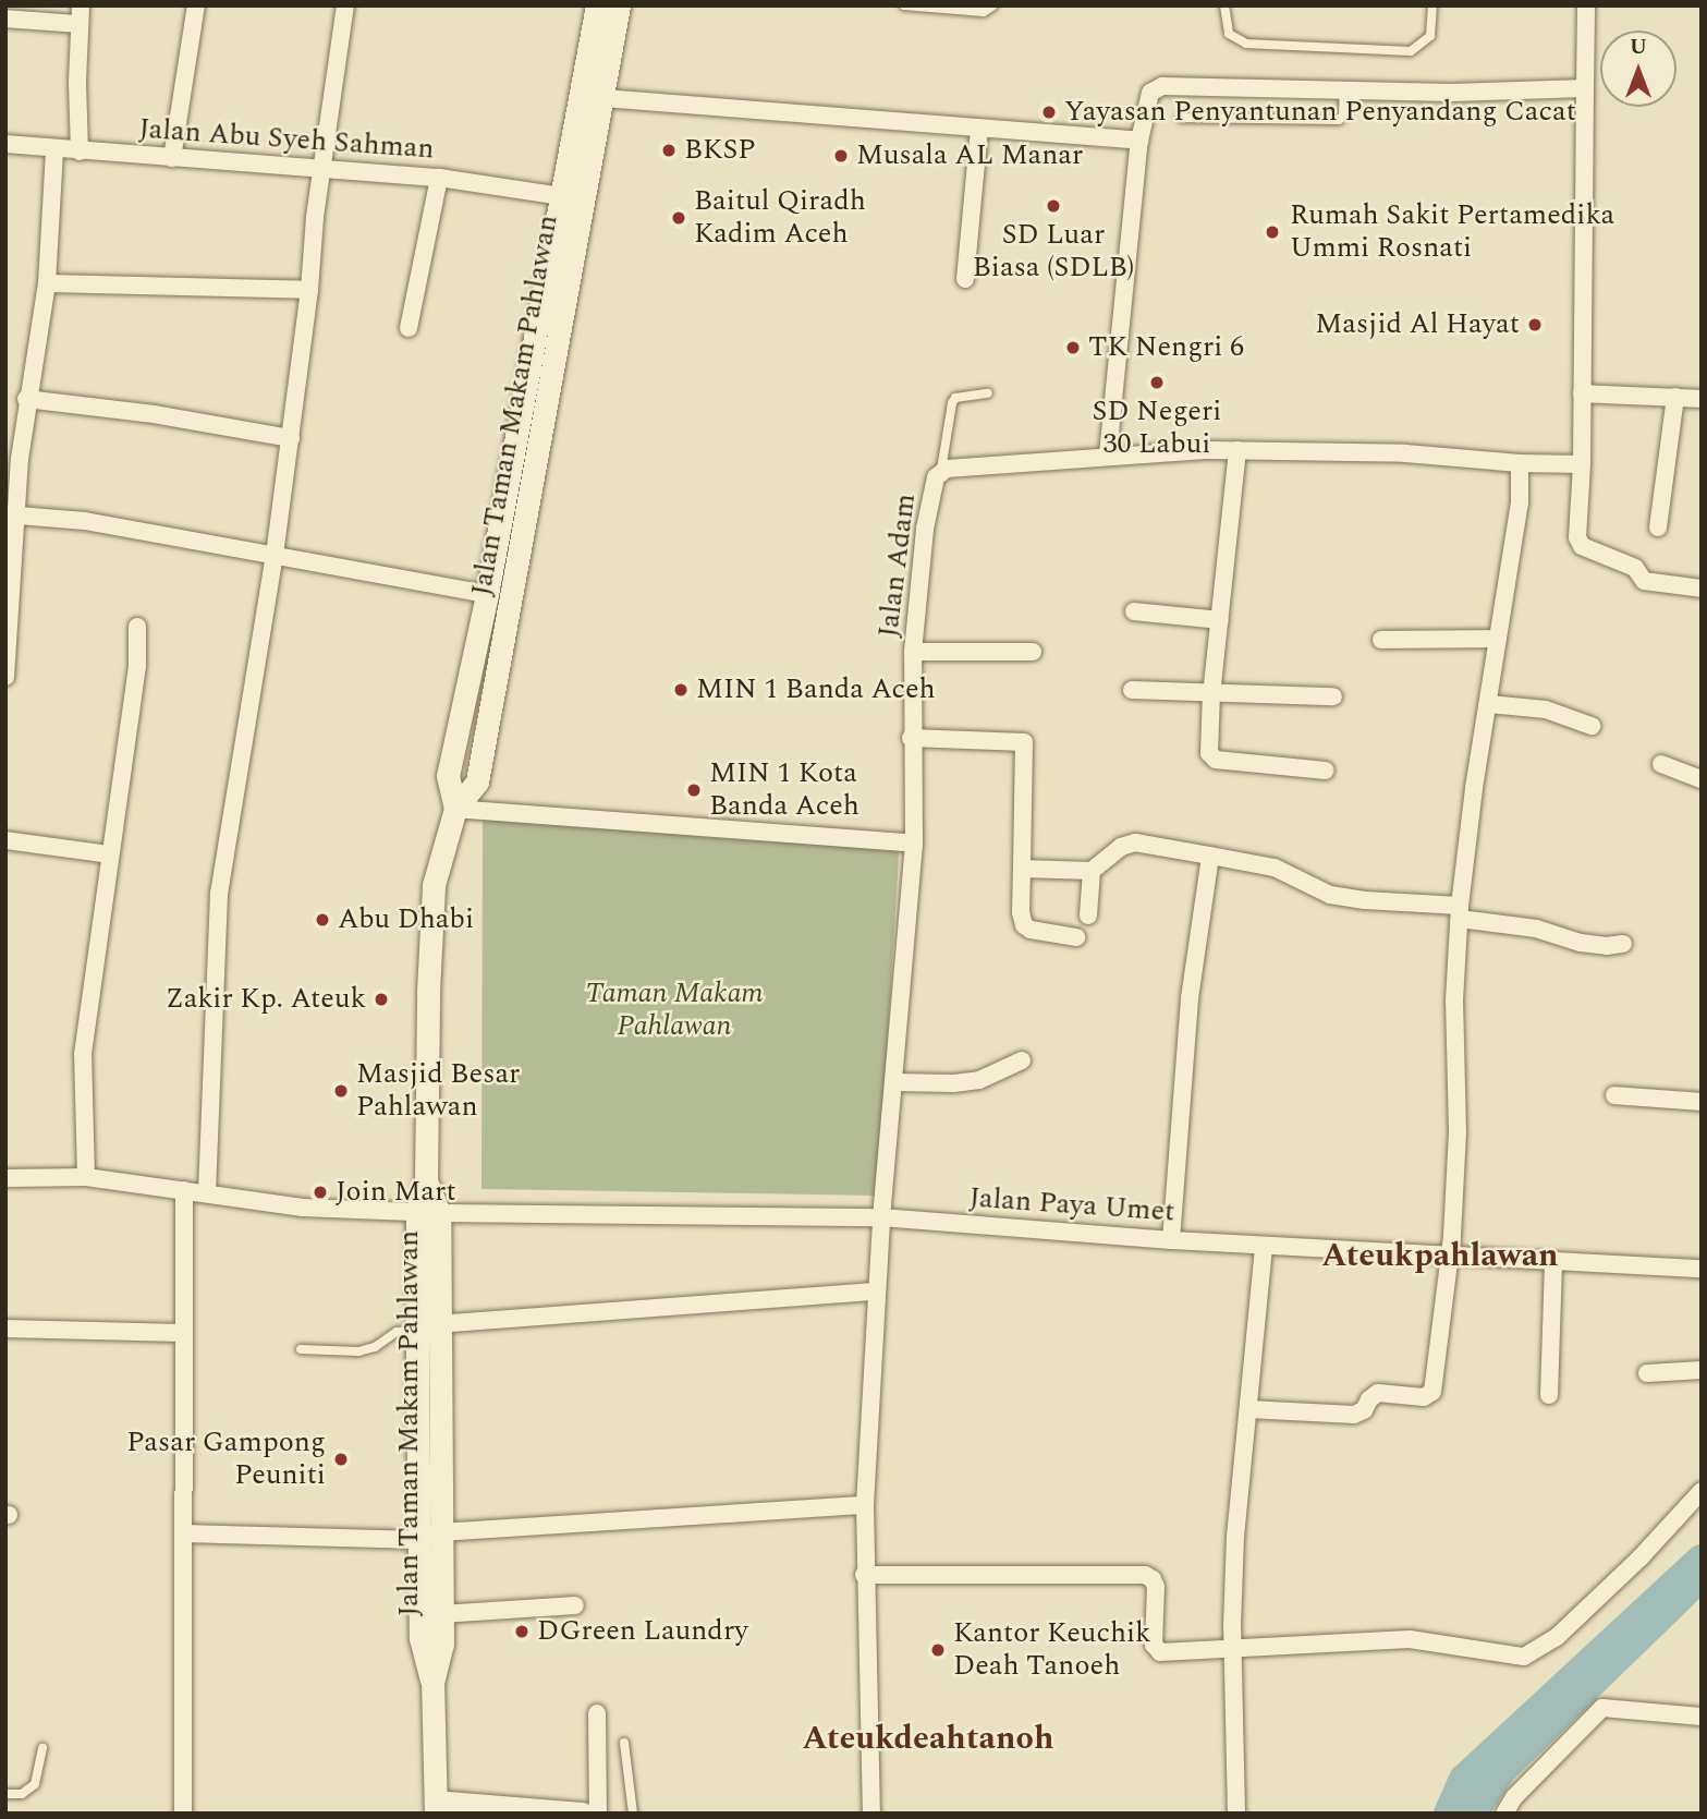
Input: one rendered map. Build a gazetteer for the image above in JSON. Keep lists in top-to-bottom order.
{
  "streets": {
    "street": [
      "Jalan Abu Syeh Sahman",
      "Jalan Taman Makam Pahlawan",
      "Jalan Adam",
      "Jalan Paya Umet"
    ]
  },
  "crossings": [
    ["Jalan Taman Makam Pahlawan", "Jalan Paya Umet"],
    ["Jalan Adam", "Jalan Paya Umet"]
  ],
  "districts": ["Ateukpahlawan", "Ateukdeahtanoh"],
  "parks": ["Taman Makam Pahlawan"],
  "places": [
    "Yayasan Penyantunan Penyandang Cacat",
    "BKSP",
    "Musala AL Manar",
    "SD Luar Biasa (SDLB)",
    "Baitul Qiradh Kadim Aceh",
    "Rumah Sakit Pertamedika Ummi Rosnati",
    "Masjid Al Hayat",
    "TK Nengri 6",
    "SD Negeri 30 Labui",
    "MIN 1 Banda Aceh",
    "MIN 1 Kota Banda Aceh",
    "Abu Dhabi",
    "Zakir Kp. Ateuk",
    "Masjid Besar Pahlawan",
    "Join Mart",
    "Pasar Gampong Peuniti",
    "DGreen Laundry",
    "Kantor Keuchik Deah Tanoeh"
  ],
  "north": "top"
}
